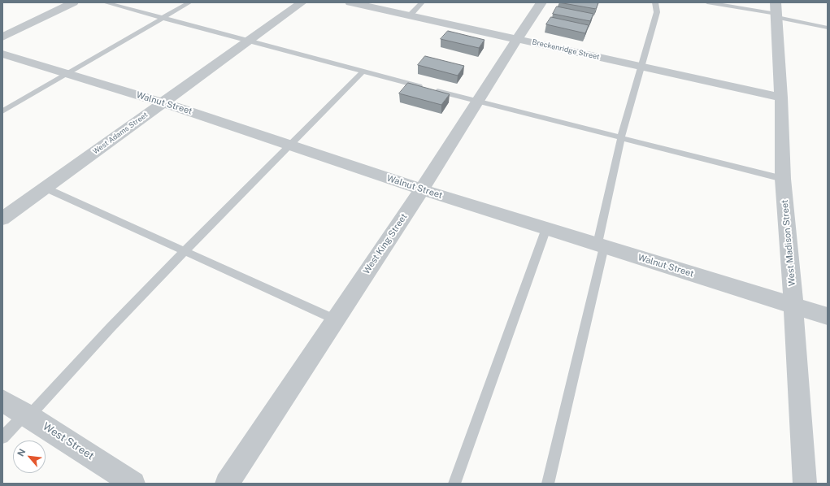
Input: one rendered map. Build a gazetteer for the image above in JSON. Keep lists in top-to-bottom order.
{
  "streets": {
    "street": [
      "Breckenridge Street",
      "Walnut Street",
      "West Adams Street",
      "West Madison Street",
      "West King Street",
      "West Street"
    ]
  },
  "crossings": [
    ["Breckenridge Street", "West Madison Street"],
    ["Breckenridge Street", "West King Street"],
    ["Walnut Street", "West Adams Street"],
    ["Walnut Street", "West Madison Street"],
    ["Walnut Street", "West King Street"]
  ],
  "north": "top left"
}
